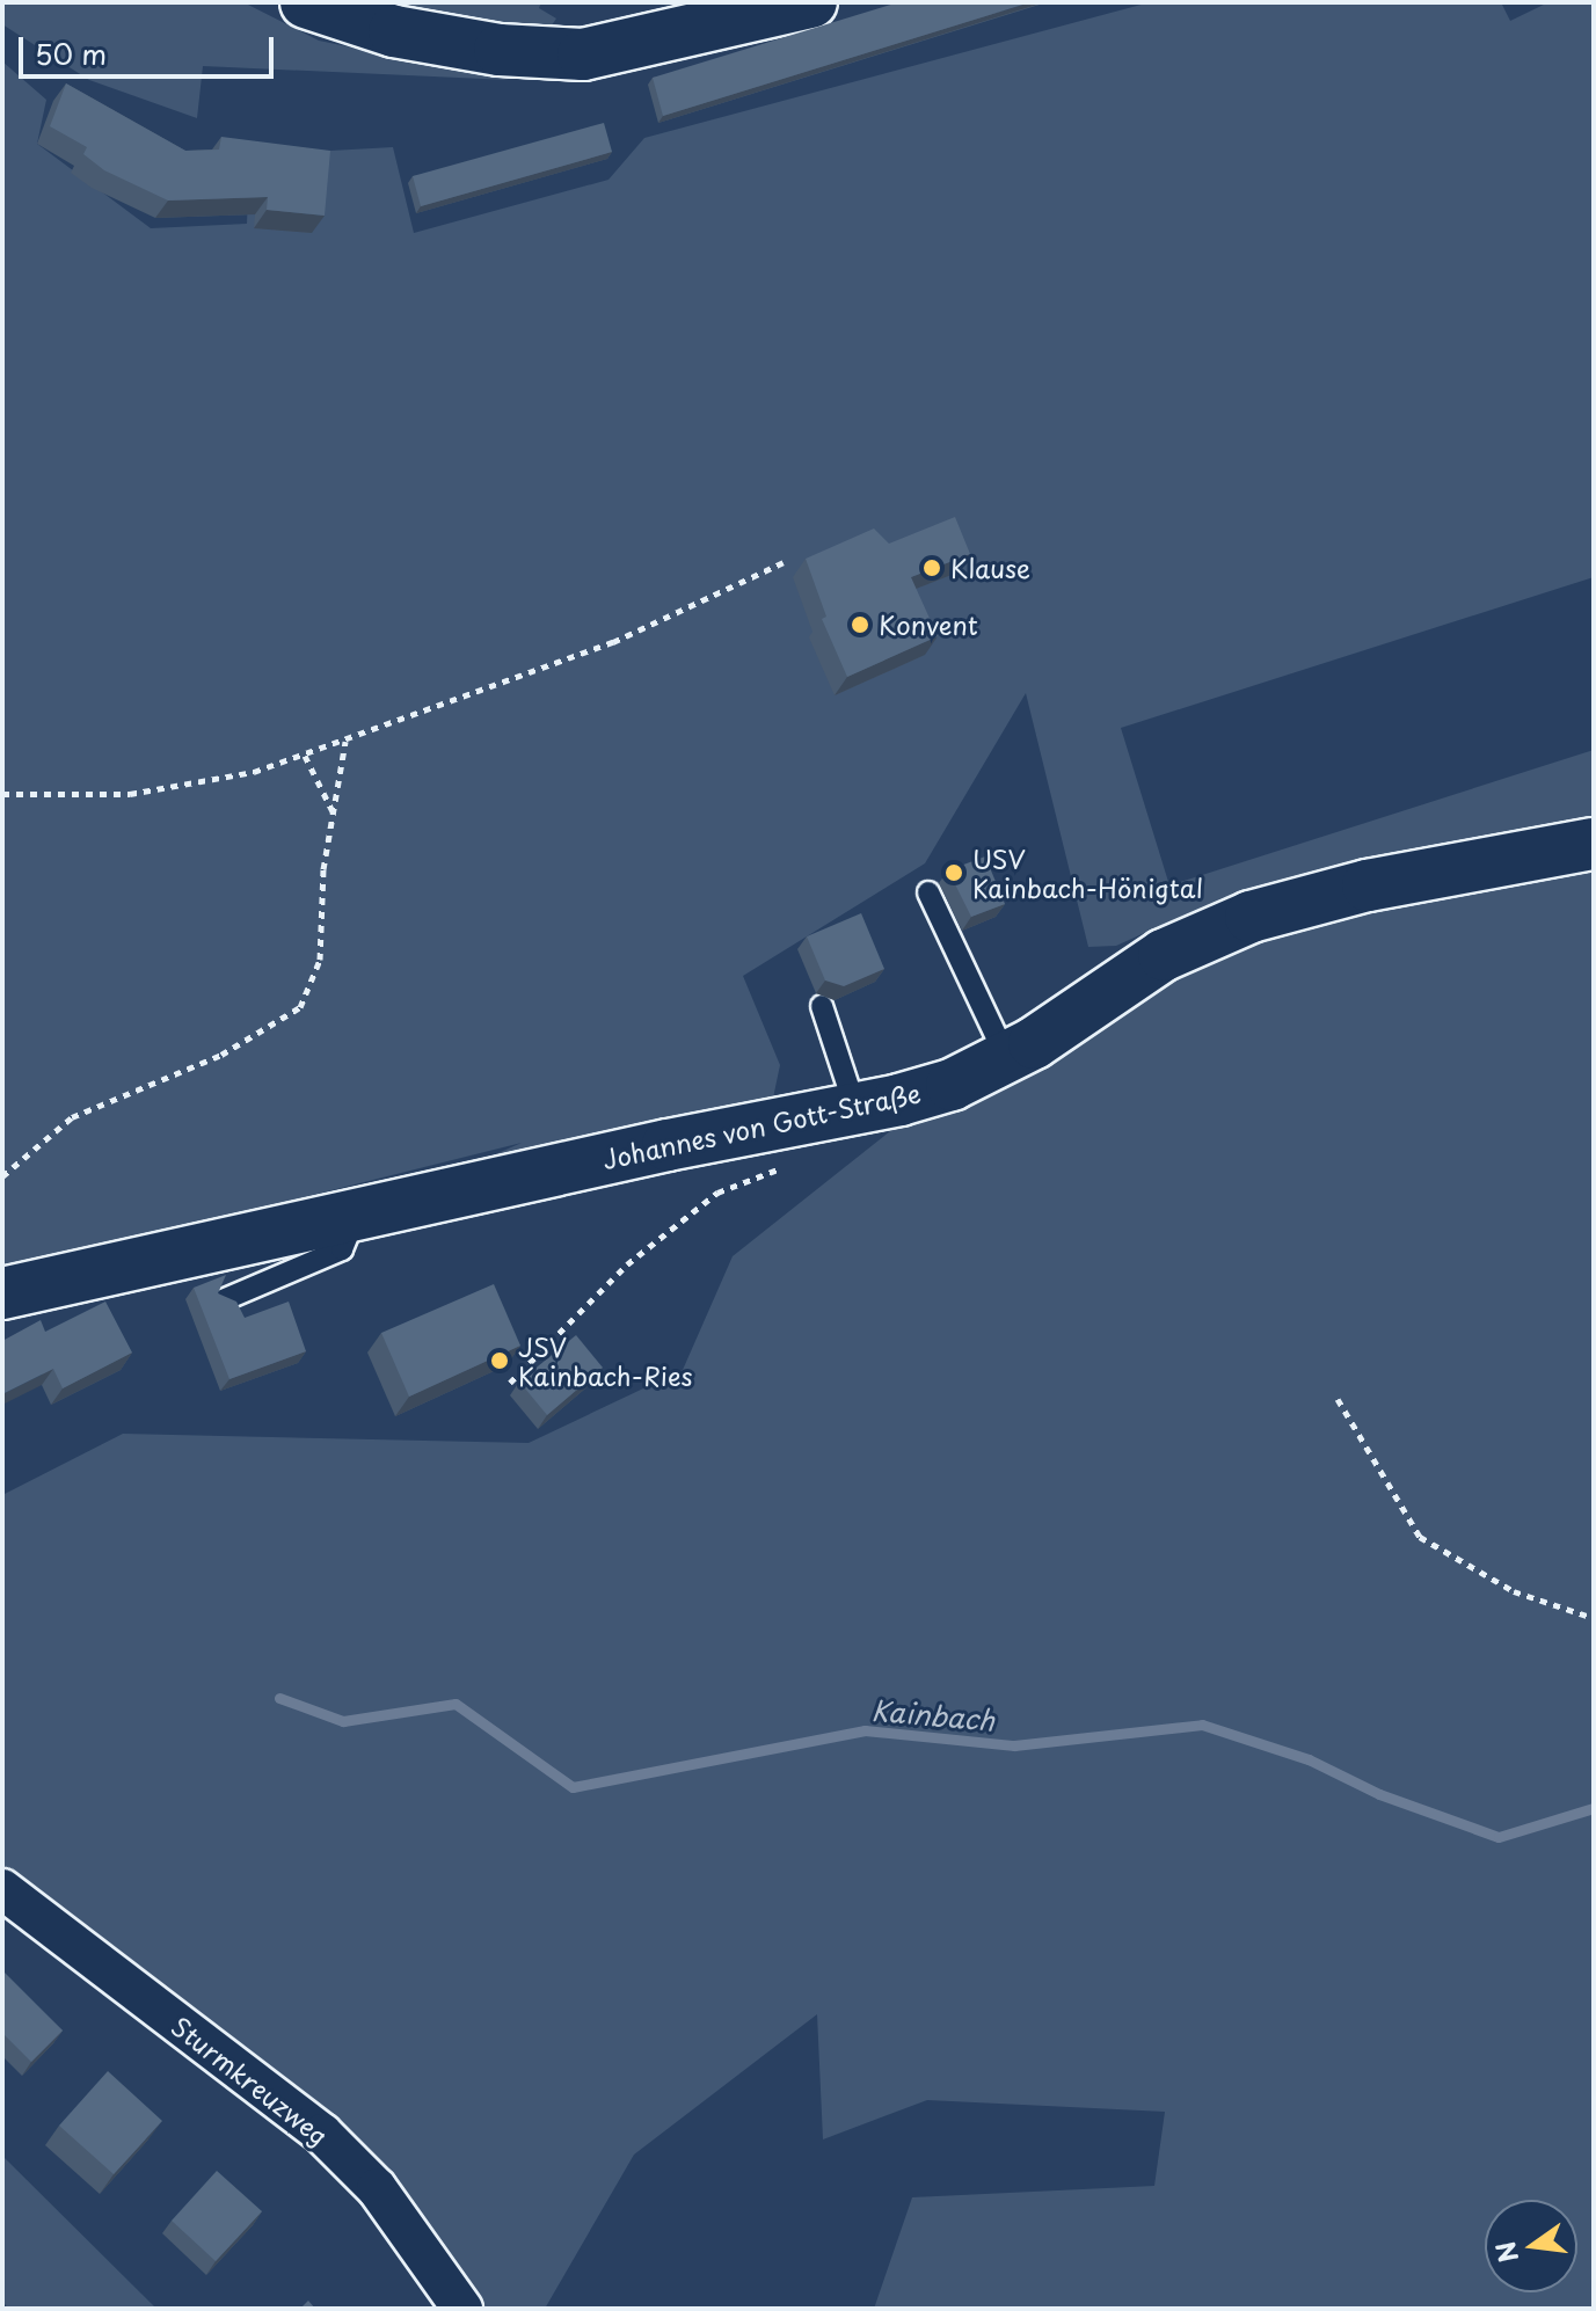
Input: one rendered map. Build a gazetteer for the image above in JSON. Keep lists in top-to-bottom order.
{
  "streets": {
    "street": ["Johannes von Gott-Straße", "Sturmkreuzweg"]
  },
  "water": ["Kainbach"],
  "places": [
    "Klause",
    "Konvent",
    "USV Kainbach-Hönigtal",
    "JSV Kainbach-Ries"
  ],
  "scale_bar": "50 m",
  "north": "left"
}
